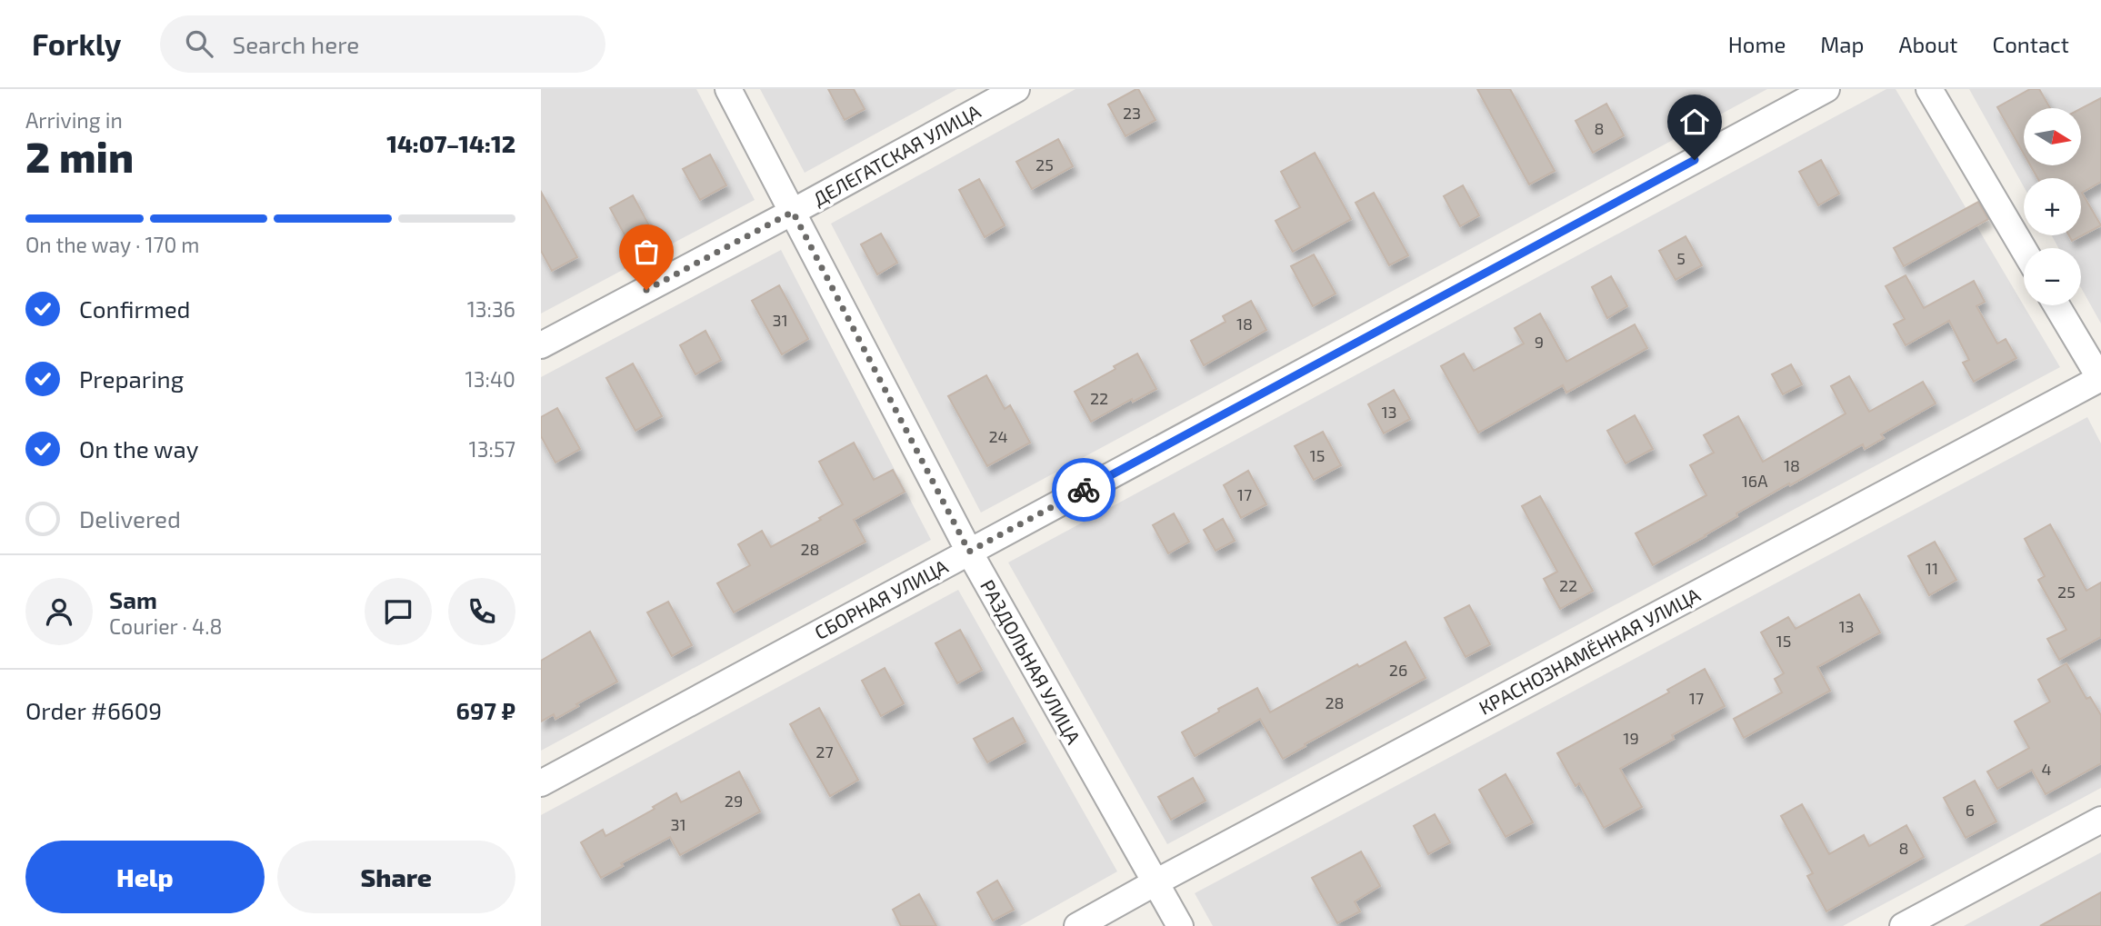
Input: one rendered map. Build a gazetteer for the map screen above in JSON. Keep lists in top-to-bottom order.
{
  "streets": {
    "street": [
      "ДЕЛЕГАТСКАЯ УЛИЦА",
      "СБОРНАЯ УЛИЦА",
      "КРАСНОЗНАМЁННАЯ УЛИЦА",
      "РАЗДОЛЬНАЯ УЛИЦА"
    ]
  },
  "crossings": [
    ["ДЕЛЕГАТСКАЯ УЛИЦА", "РАЗДОЛЬНАЯ УЛИЦА"],
    ["СБОРНАЯ УЛИЦА", "РАЗДОЛЬНАЯ УЛИЦА"],
    ["КРАСНОЗНАМЁННАЯ УЛИЦА", "РАЗДОЛЬНАЯ УЛИЦА"]
  ],
  "house_numbers": [
    "23",
    "8",
    "25",
    "5",
    "31",
    "18",
    "9",
    "22",
    "13",
    "24",
    "15",
    "18",
    "16А",
    "17",
    "28",
    "11",
    "22",
    "25",
    "13",
    "15",
    "26",
    "17",
    "28",
    "19",
    "27",
    "4",
    "29",
    "6",
    "31",
    "8"
  ],
  "north": "right",
  "page": {
    "header": "Forkly",
    "search": "Search here",
    "nav": [
      "Home",
      "Map",
      "About",
      "Contact"
    ],
    "heading": ["2 min", "Arriving in", "14:07–14:12"],
    "panel": [
      "Sam",
      "Courier · 4.8",
      "Order #6609",
      "697 ₽"
    ],
    "map_buttons": ["+", "−"],
    "bar": "On the way · 170 m",
    "list": [
      ["Confirmed", "13:36"],
      ["Preparing", "13:40"],
      ["On the way", "13:57"],
      "Delivered"
    ],
    "buttons": ["Help", "Share"]
  }
}
